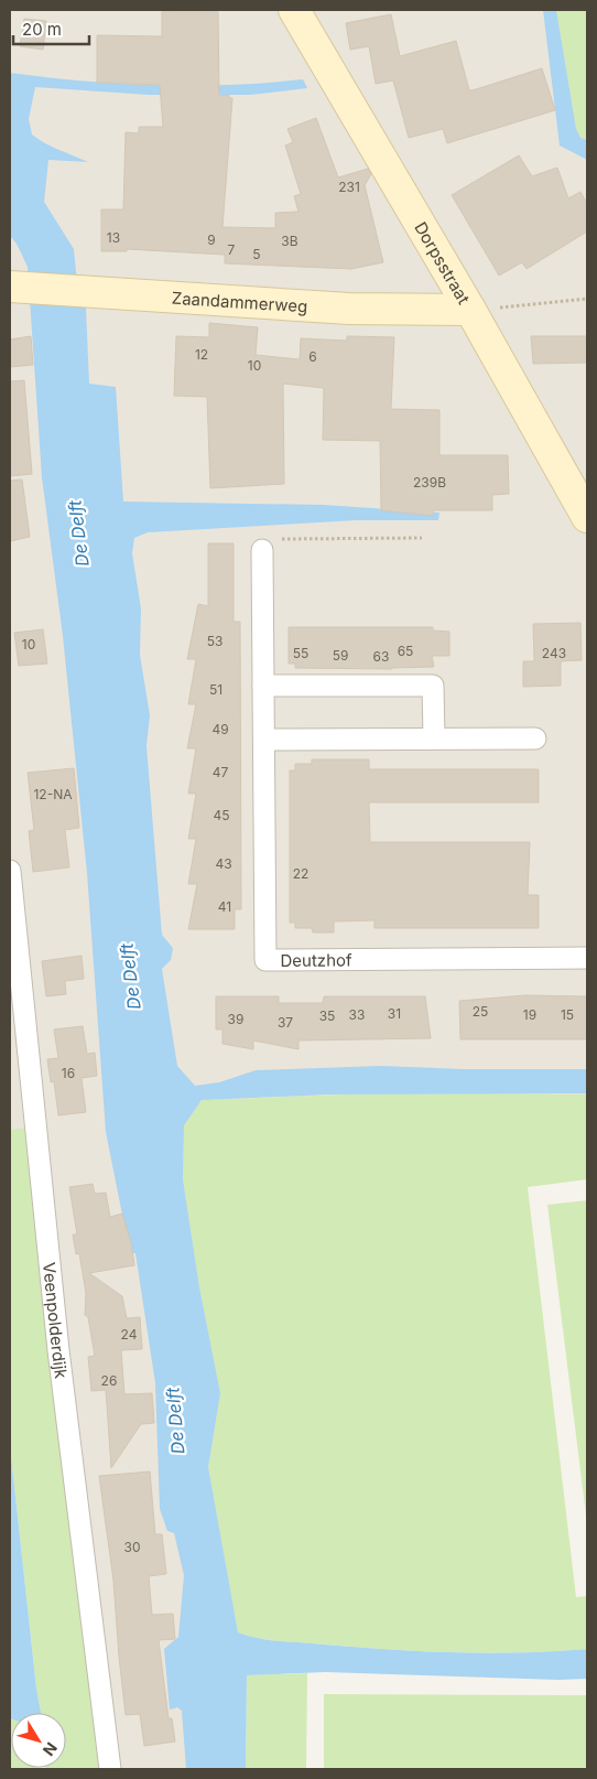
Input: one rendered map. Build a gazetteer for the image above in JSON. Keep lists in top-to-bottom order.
{
  "streets": {
    "street": [
      "Dorpsstraat",
      "Zaandammerweg",
      "Deutzhof",
      "Veenpolderdijk"
    ]
  },
  "crossings": [
    ["Dorpsstraat", "Zaandammerweg"]
  ],
  "water": ["De Delft"],
  "house_numbers": [
    "231",
    "13",
    "9",
    "3B",
    "7",
    "5",
    "12",
    "6",
    "10",
    "239B",
    "53",
    "10",
    "65",
    "55",
    "243",
    "59",
    "63",
    "51",
    "49",
    "47",
    "12-NA",
    "45",
    "43",
    "22",
    "41",
    "25",
    "31",
    "33",
    "19",
    "15",
    "35",
    "39",
    "37",
    "16",
    "24",
    "26",
    "30"
  ],
  "scale_bar": "20 m",
  "north": "bottom right"
}
